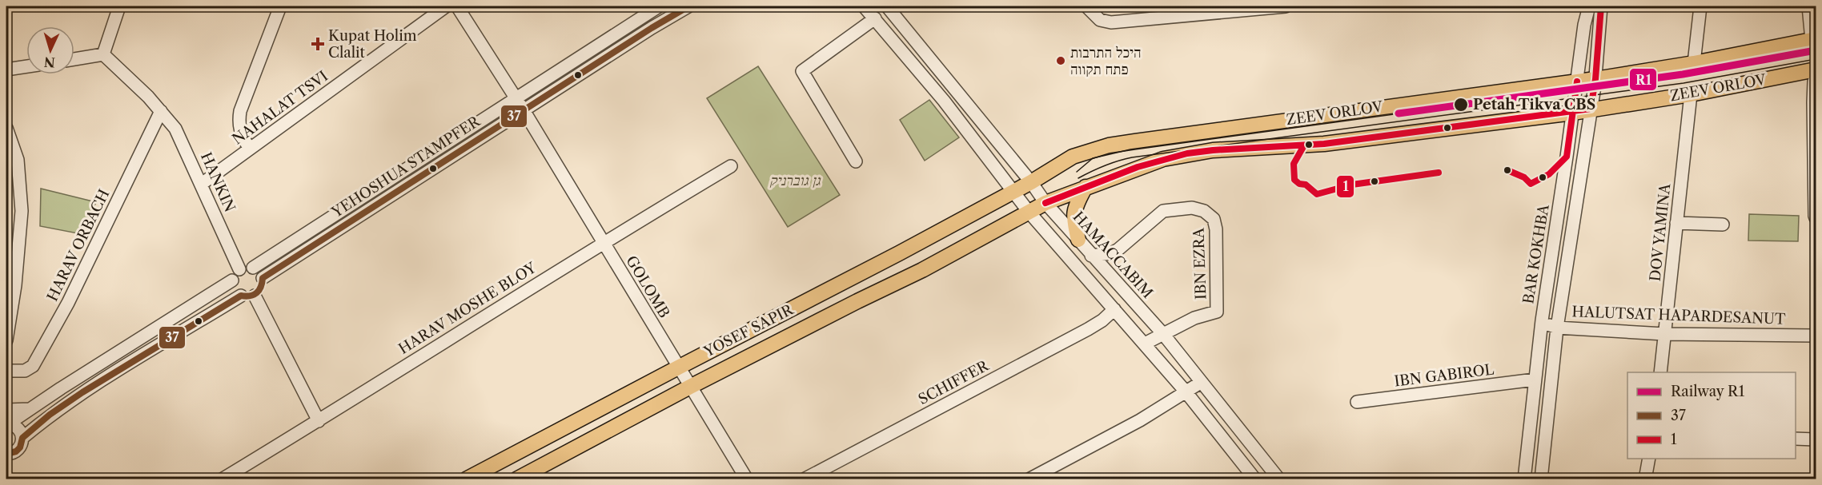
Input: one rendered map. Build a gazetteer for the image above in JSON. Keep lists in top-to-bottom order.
{
  "streets": {
    "main road": ["ZEEV ORLOV", "YOSEF SAPIR"],
    "street": [
      "NAHALAT TSVI",
      "YEHOSHUA STAMPFER",
      "HANKIN",
      "DOV YAMINA",
      "HARAV ORBACH",
      "BAR KOKHBA",
      "HAMACCABIM",
      "IBN EZRA",
      "GOLOMB",
      "HARAV MOSHE BLOY",
      "HALUTSAT HAPARDESANUT",
      "IBN GABIROL",
      "SCHIFFER"
    ]
  },
  "crossings": [
    ["ZEEV ORLOV", "DOV YAMINA"],
    ["ZEEV ORLOV", "BAR KOKHBA"],
    ["ZEEV ORLOV", "HAMACCABIM"],
    ["ZEEV ORLOV", "YOSEF SAPIR"],
    ["NAHALAT TSVI", "HANKIN"],
    ["YEHOSHUA STAMPFER", "HANKIN"],
    ["YEHOSHUA STAMPFER", "GOLOMB"],
    ["HANKIN", "HARAV ORBACH"],
    ["DOV YAMINA", "HALUTSAT HAPARDESANUT"],
    ["BAR KOKHBA", "HALUTSAT HAPARDESANUT"],
    ["BAR KOKHBA", "IBN GABIROL"],
    ["HAMACCABIM", "IBN EZRA"],
    ["HAMACCABIM", "YOSEF SAPIR"],
    ["GOLOMB", "HARAV MOSHE BLOY"],
    ["GOLOMB", "YOSEF SAPIR"]
  ],
  "parks": ["גן גוברניק"],
  "places": {
    "health": ["Kupat Holim Clalit"],
    "other": ["היכל התרבות פתח תקווה", "Petah Tikva CBS"]
  },
  "lines": ["transit line 37", "transit line 1", "rail line R1"],
  "legend": ["Railway R1", "37", "1"],
  "north": "bottom"
}
